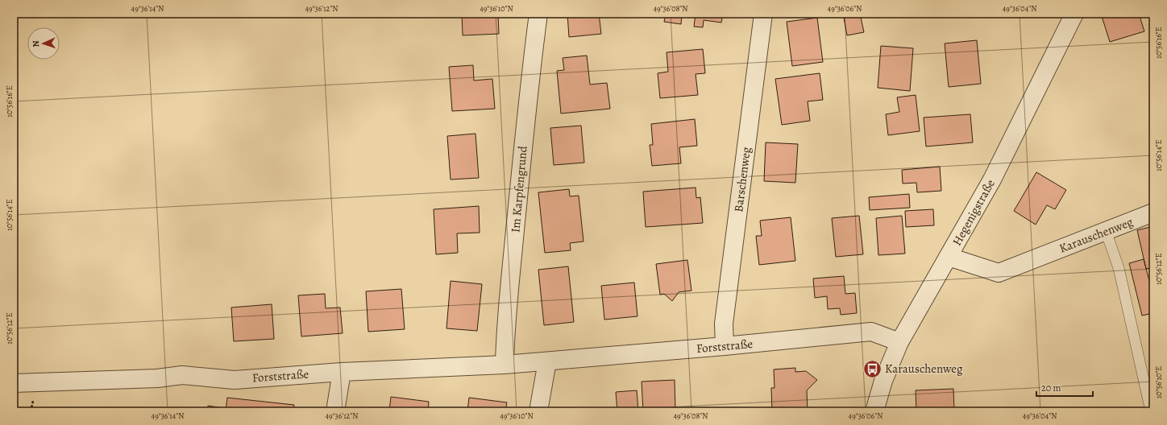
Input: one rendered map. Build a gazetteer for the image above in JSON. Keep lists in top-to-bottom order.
{
  "streets": {
    "street": [
      "Barschenweg",
      "Im Karpfengrund",
      "Hegenigstraße",
      "Karauschenweg",
      "Forststraße"
    ]
  },
  "crossings": [
    ["Barschenweg", "Forststraße"],
    ["Im Karpfengrund", "Forststraße"],
    ["Hegenigstraße", "Karauschenweg"],
    ["Hegenigstraße", "Forststraße"]
  ],
  "places": {
    "bus stop": ["Karauschenweg"]
  },
  "scale_bar": "20 m",
  "north": "left",
  "coordinates": [
    "49°36'14\"N",
    "49°36'12\"N",
    "49°36'10\"N",
    "49°36'08\"N",
    "49°36'06\"N",
    "49°36'04\"N",
    "10°56'16\"E",
    "10°56'14\"E",
    "10°56'12\"E",
    "10°56'10\"E"
  ]
}
